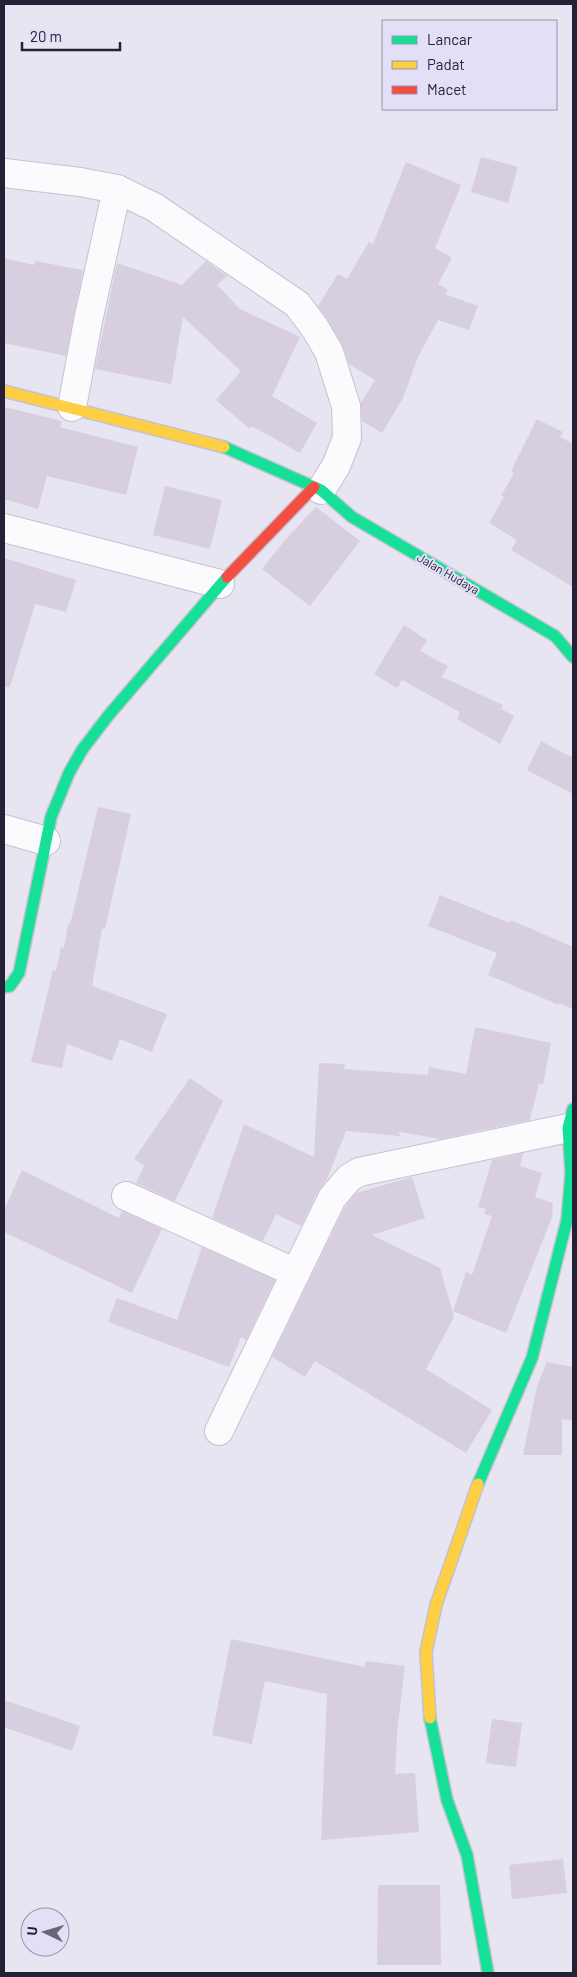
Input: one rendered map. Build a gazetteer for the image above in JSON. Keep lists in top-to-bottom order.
{
  "streets": {
    "street": ["Jalan Hudaya"]
  },
  "legend": ["Lancar", "Padat", "Macet"],
  "scale_bar": "20 m",
  "north": "left"
}
